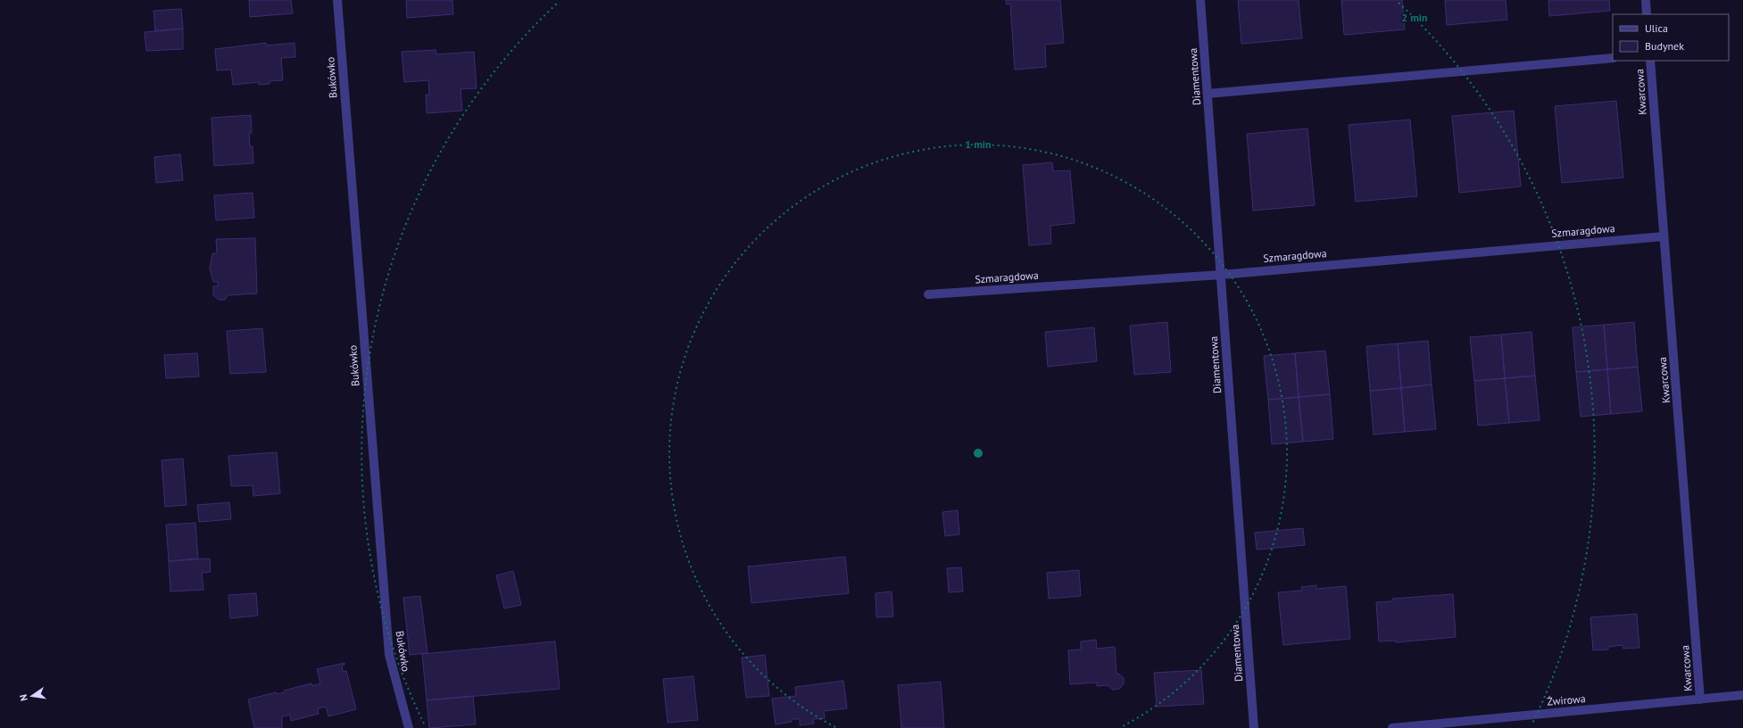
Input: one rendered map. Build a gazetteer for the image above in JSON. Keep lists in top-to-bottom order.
{
  "streets": {
    "street": [
      "Diamentowa",
      "Bukówko",
      "Kwarcowa",
      "Szmaragdowa",
      "Żwirowa"
    ]
  },
  "crossings": [
    ["Diamentowa", "Szmaragdowa"],
    ["Kwarcowa", "Szmaragdowa"],
    ["Kwarcowa", "Żwirowa"]
  ],
  "legend": ["Ulica", "Budynek"],
  "north": "left",
  "rings": ["2 min", "1 min"]
}
